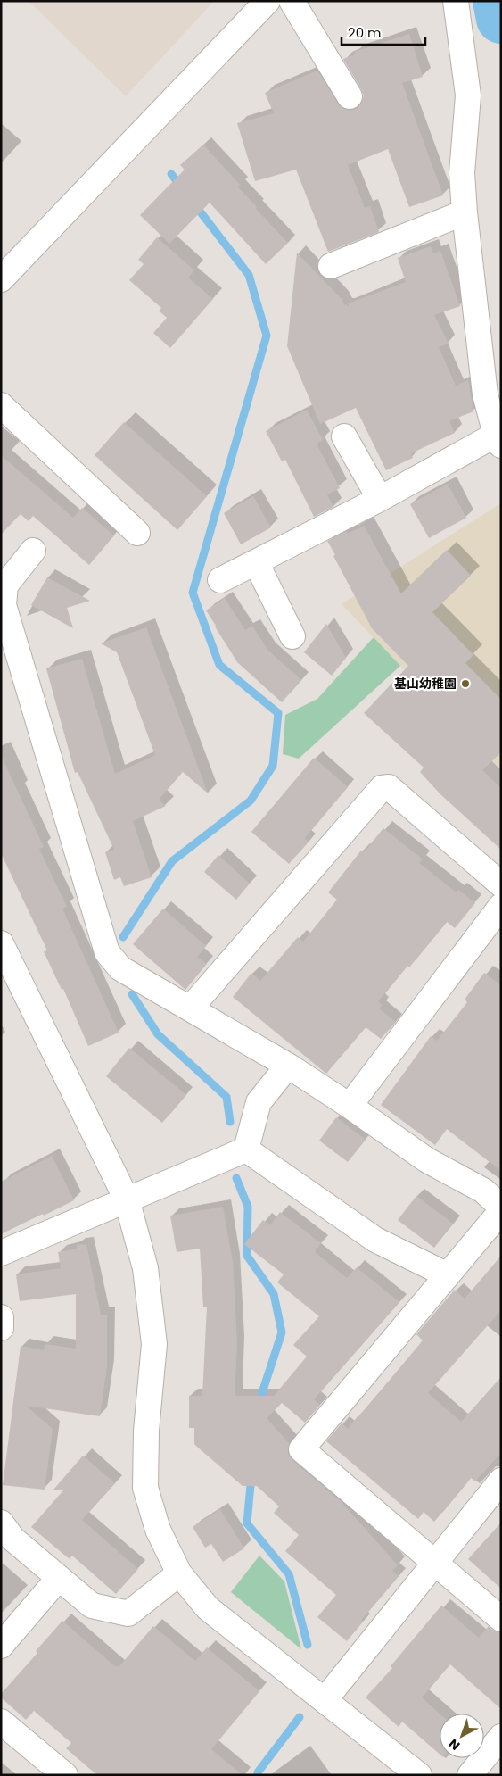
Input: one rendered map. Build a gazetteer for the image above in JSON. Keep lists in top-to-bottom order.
{
  "places": ["基山幼稚園"],
  "scale_bar": "20 m",
  "north": "bottom left"
}
